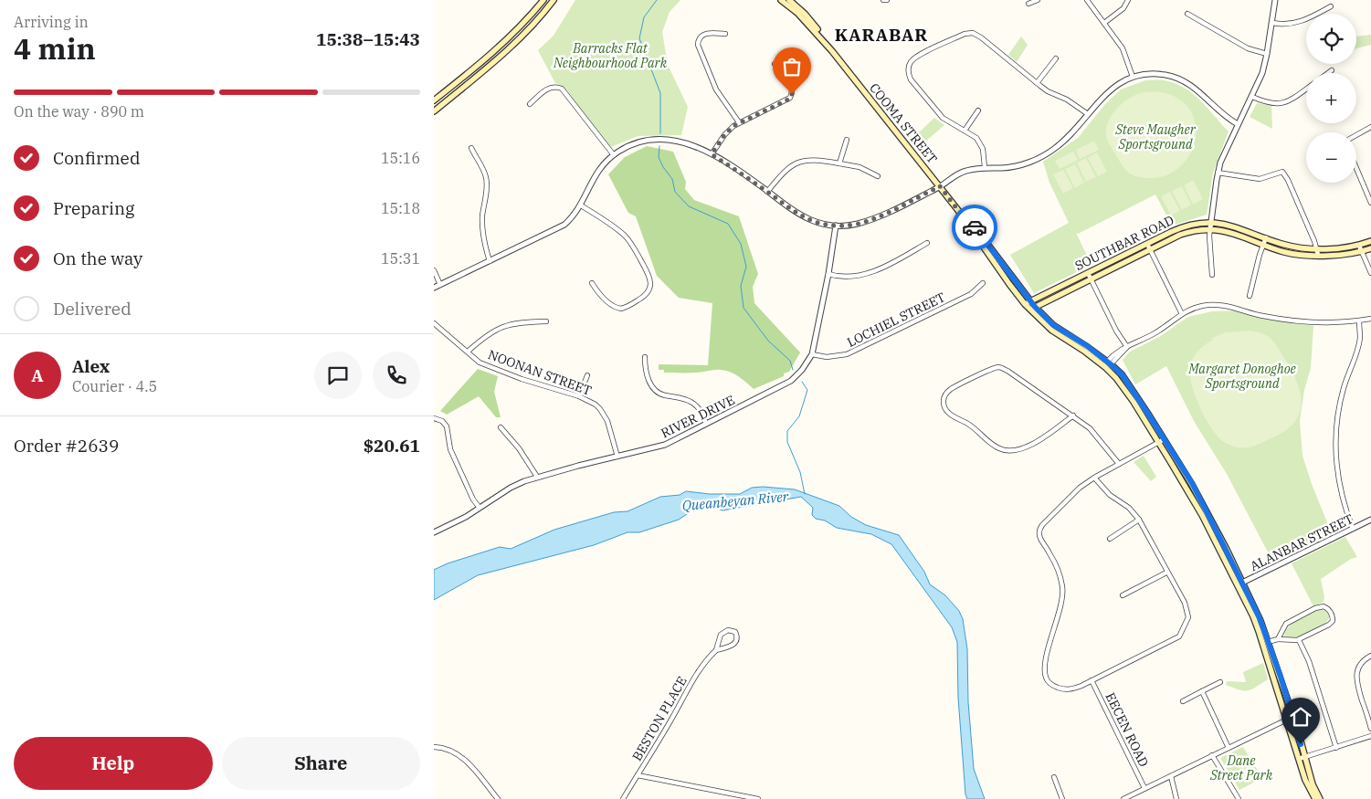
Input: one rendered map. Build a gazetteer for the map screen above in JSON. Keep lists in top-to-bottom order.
{
  "streets": {
    "main road": ["COOMA STREET", "SOUTHBAR ROAD"],
    "street": [
      "LOCHIEL STREET",
      "NOONAN STREET",
      "RIVER DRIVE",
      "ALANBAR STREET",
      "BESTON PLACE",
      "EECEN ROAD"
    ]
  },
  "crossings": [
    ["COOMA STREET", "SOUTHBAR ROAD"],
    ["COOMA STREET", "ALANBAR STREET"],
    ["LOCHIEL STREET", "RIVER DRIVE"],
    ["NOONAN STREET", "RIVER DRIVE"]
  ],
  "districts": ["KARABAR"],
  "water": ["Queanbeyan River"],
  "parks": [
    "Barracks Flat Neighbourhood Park",
    "Steve Maugher Sportsground",
    "Margaret Donoghoe Sportsground",
    "Dane Street Park"
  ],
  "page": {
    "heading": ["4 min", "Arriving in", "15:38–15:43"],
    "panel": [
      "Alex",
      "Courier · 4.5",
      "Order #2639",
      "$20.61"
    ],
    "map_buttons": ["+", "−"],
    "bar": "On the way · 890 m",
    "list": [
      ["Confirmed", "15:16"],
      ["Preparing", "15:18"],
      ["On the way", "15:31"],
      "Delivered"
    ],
    "round": "A",
    "buttons": ["Help", "Share"]
  }
}
